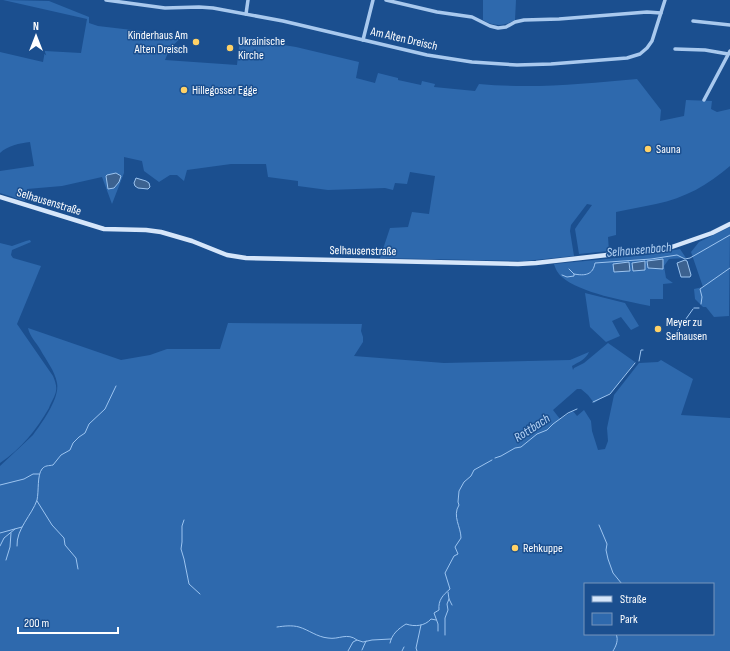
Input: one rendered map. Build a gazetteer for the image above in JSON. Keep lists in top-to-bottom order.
{
  "streets": {
    "street": ["Am Alten Dreisch", "Selhausenstraße"]
  },
  "water": ["Selhausenbach", "Rottbach"],
  "places": [
    "Kinderhaus Am Alten Dreisch",
    "Ukrainische Kirche",
    "Hillegosser Egge",
    "Sauna",
    "Meyer zu Selhausen",
    "Rehkuppe"
  ],
  "legend": ["Straße", "Park"],
  "scale_bar": "200 m",
  "north": "top"
}
